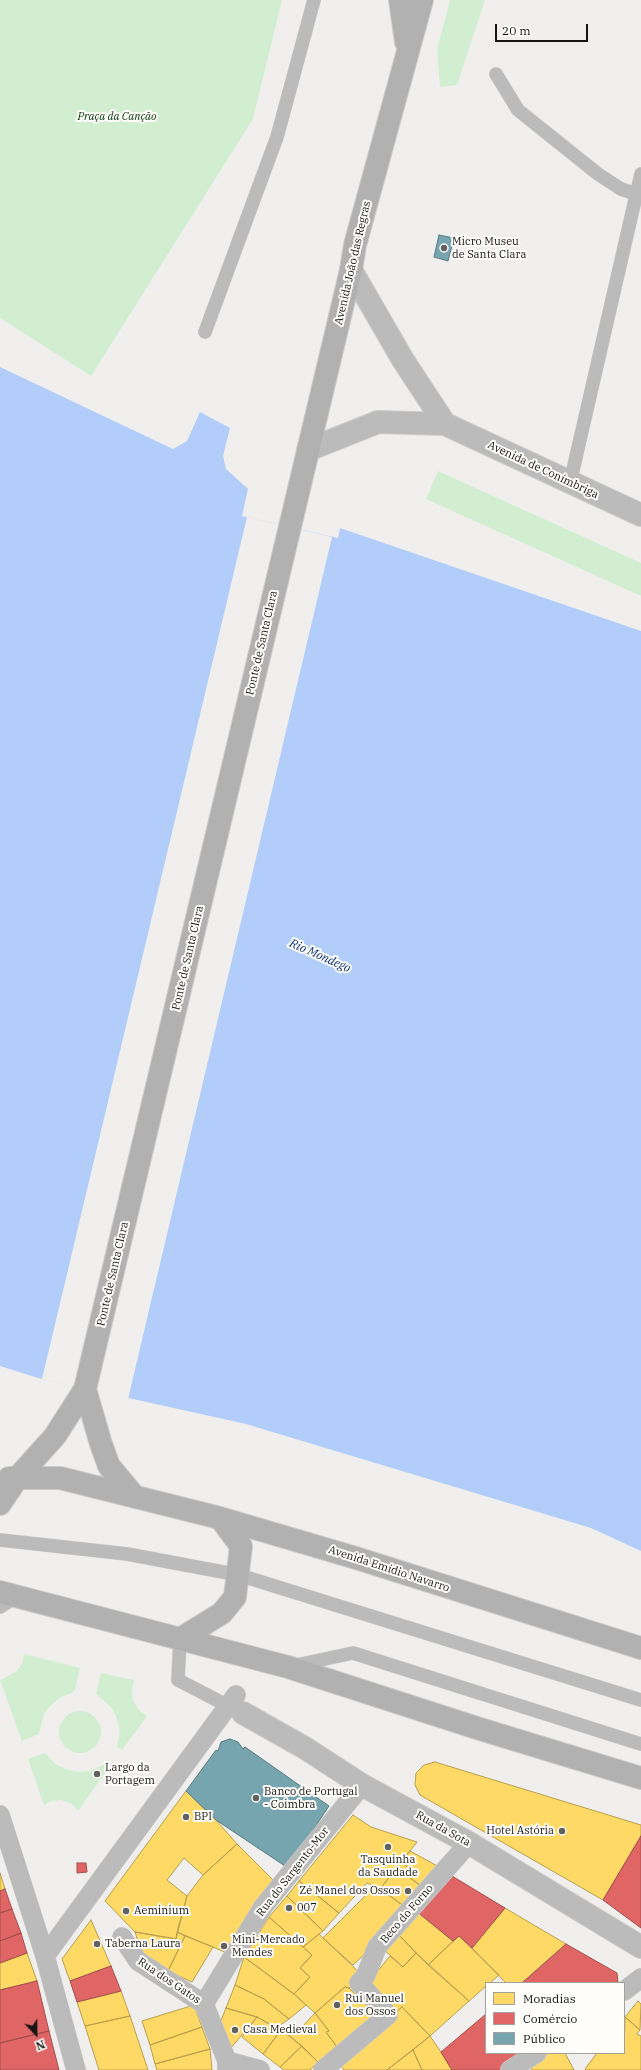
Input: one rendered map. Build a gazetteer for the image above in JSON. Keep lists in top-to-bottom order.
{
  "streets": {
    "main road": ["Avenida João das Regras", "Ponte de Santa Clara", "Avenida Emídio Navarro"],
    "street": [
      "Avenida de Conímbriga",
      "Rua da Sota",
      "Rua do Sargento-Mor",
      "Beco do Forno",
      "Rua dos Gatos"
    ]
  },
  "crossings": [
    ["Avenida João das Regras", "Ponte de Santa Clara"],
    ["Rua da Sota", "Rua do Sargento-Mor"],
    ["Rua da Sota", "Beco do Forno"],
    ["Rua do Sargento-Mor", "Rua dos Gatos"]
  ],
  "water": ["Rio Mondego"],
  "parks": ["Praça da Canção"],
  "places": [
    "Micro Museu de Santa Clara",
    "Largo da Portagem",
    "Banco de Portugal - Coimbra",
    "BPI",
    "Hotel Astória",
    "Tasquinha da Saudade",
    "Zé Manel dos Ossos",
    "007",
    "Aeminium",
    "Taberna Laura",
    "Mini-Mercado Mendes",
    "Rui Manuel dos Ossos",
    "Casa Medieval"
  ],
  "legend": ["Moradias", "Comércio", "Público"],
  "scale_bar": "20 m",
  "north": "bottom"
}
